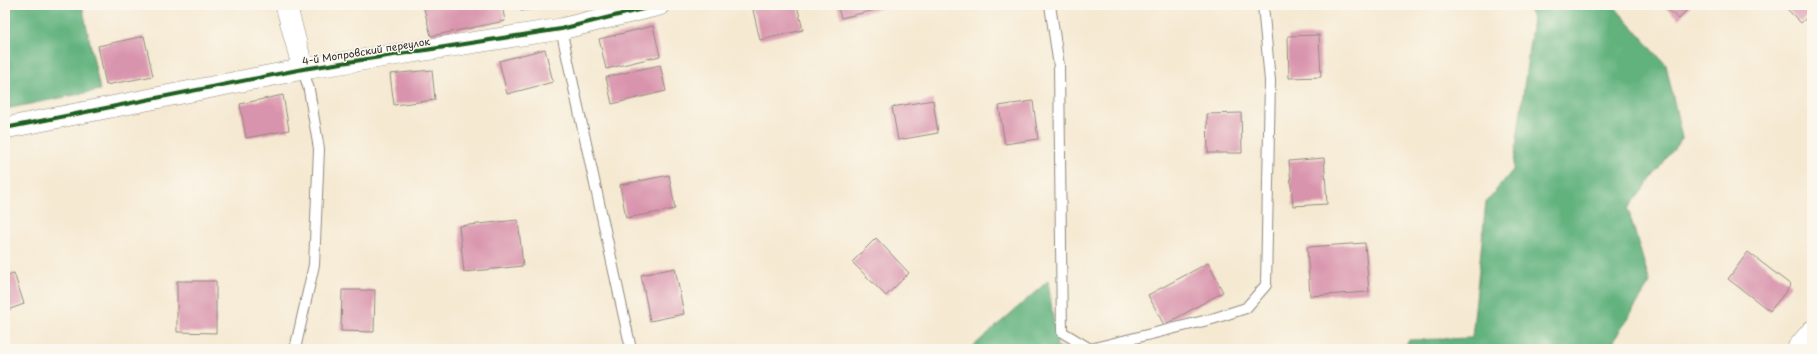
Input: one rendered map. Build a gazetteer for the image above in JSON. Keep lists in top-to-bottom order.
{
  "streets": {
    "street": ["4-й Мопровский переулок"]
  }
}
